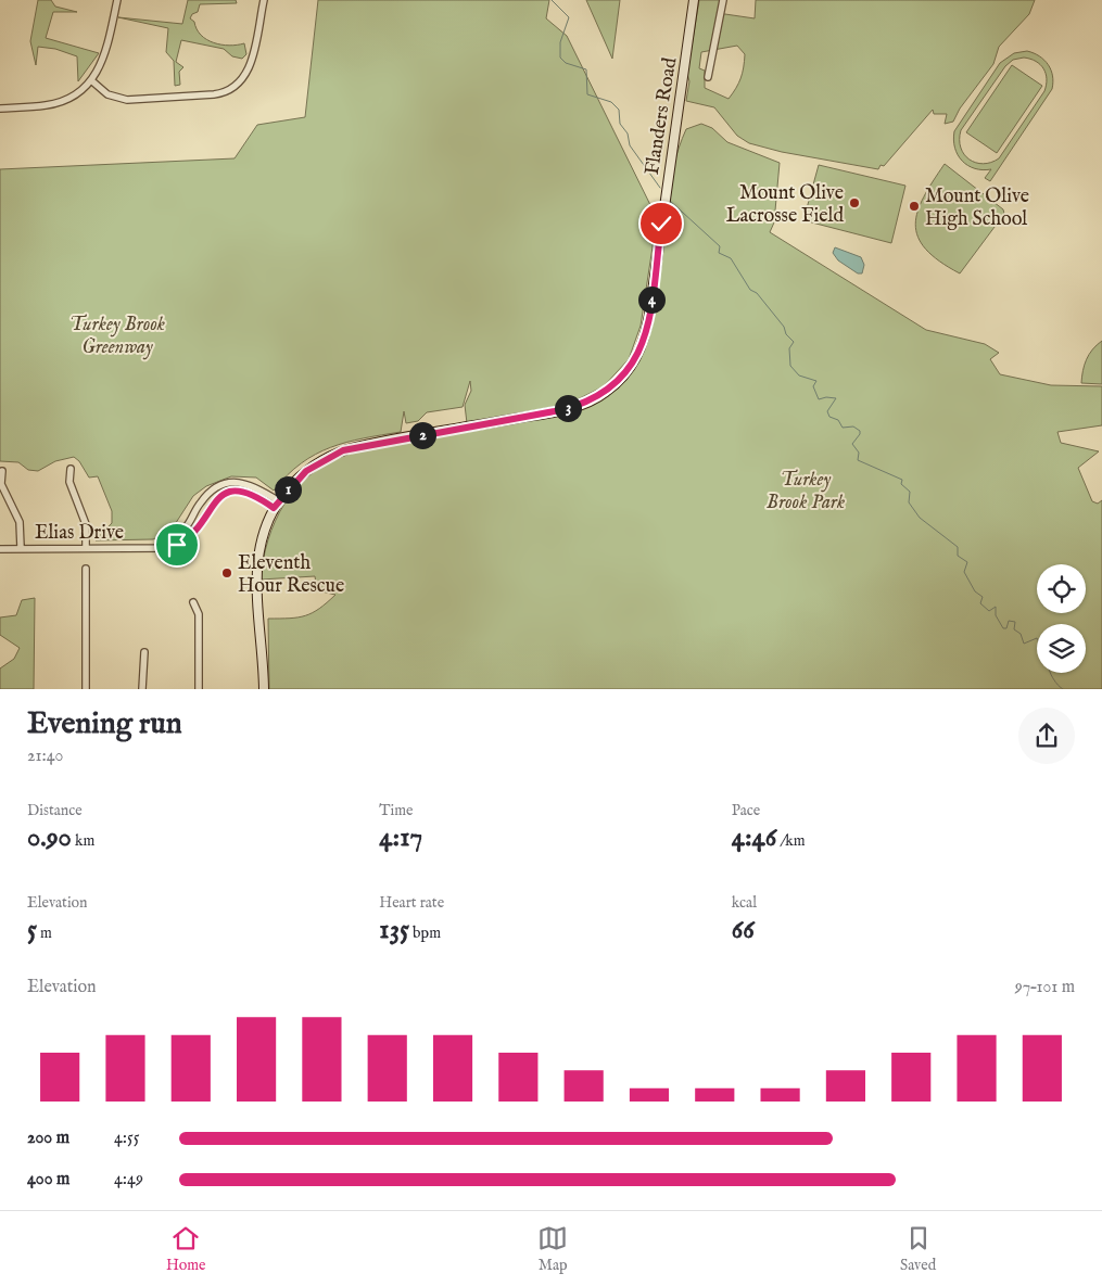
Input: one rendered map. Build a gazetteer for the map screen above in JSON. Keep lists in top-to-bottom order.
{
  "streets": {
    "main road": ["Flanders Road"],
    "street": ["Elias Drive"]
  },
  "crossings": [
    ["Flanders Road", "Elias Drive"]
  ],
  "parks": ["Turkey Brook Greenway", "Turkey Brook Park"],
  "places": ["Mount Olive Lacrosse Field", "Mount Olive High School", "Eleventh Hour Rescue"],
  "page": {
    "pins": [
      "4",
      "3",
      "2",
      "1"
    ],
    "heading": ["Evening run", "21:40"],
    "stats": [
      ["Distance", "0.90 km"],
      ["Time", "4:17"],
      ["Pace", "4:46 /km"],
      ["Elevation", "5 m"],
      ["Heart rate", "135 bpm"],
      ["kcal", "66"]
    ],
    "chart": ["Elevation", "97–101 m"],
    "list": [
      {
        "name": "200 m",
        "note": "4:55"
      },
      {
        "name": "400 m",
        "note": "4:49"
      }
    ],
    "tabs": ["Home", "Map", "Saved"]
  }
}
